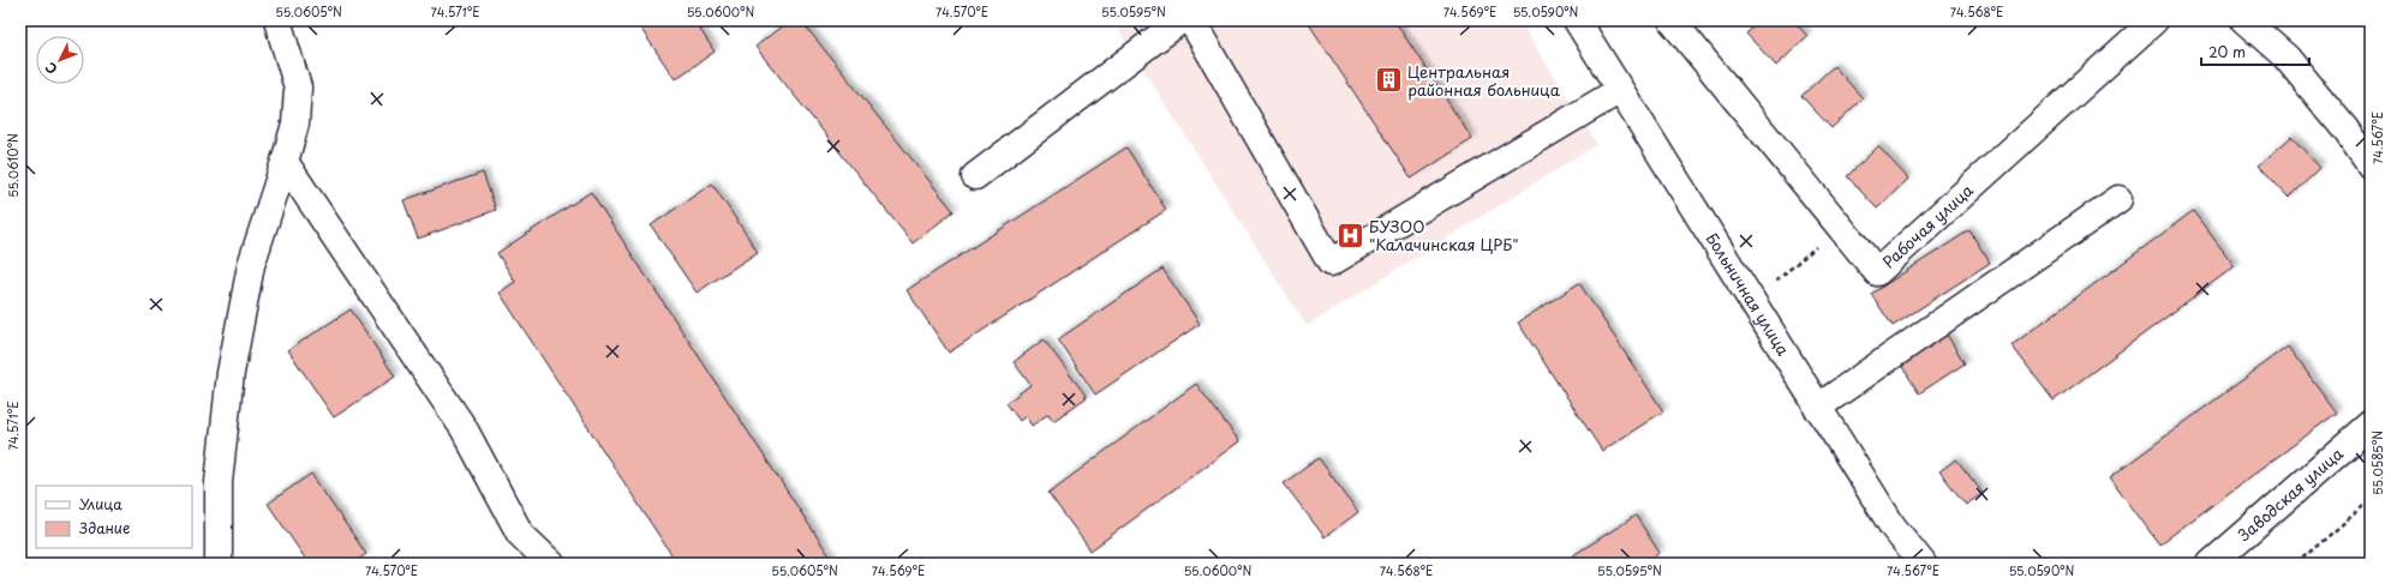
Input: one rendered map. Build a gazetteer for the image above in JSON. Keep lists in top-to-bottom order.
{
  "streets": {
    "street": ["Рабочая улица", "Больничная улица", "Заводская улица"]
  },
  "places": {
    "building": ["Центральная районная больница"],
    "hospital": ["БУЗОО \"Калачинская ЦРБ\""]
  },
  "legend": ["Улица", "Здание"],
  "scale_bar": "20 m",
  "north": "bottom left",
  "coordinates": [
    "55.0605°N",
    "74.571°E",
    "55.0600°N",
    "74.570°E",
    "55.0595°N",
    "74.569°E",
    "55.0590°N",
    "74.568°E",
    "74.567°E",
    "55.0610°N",
    "55.0585°N"
  ]
}
